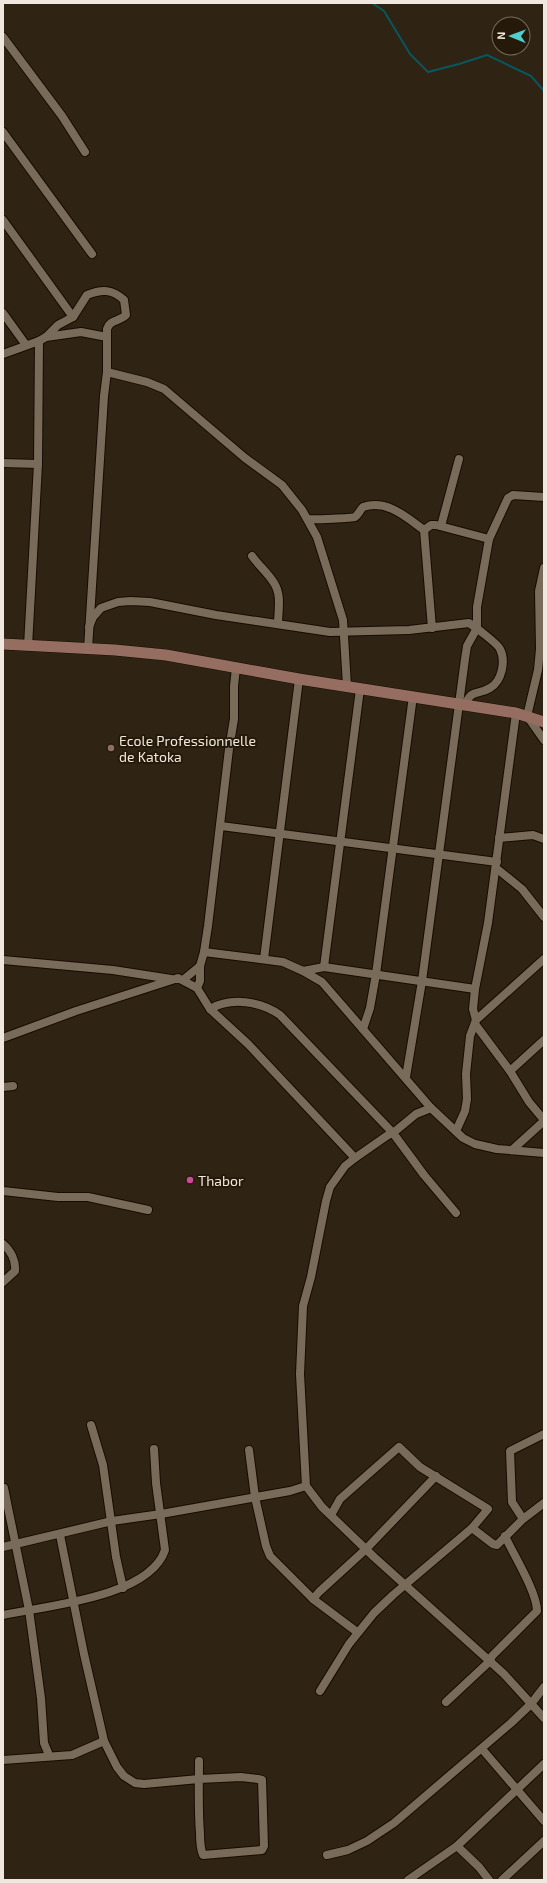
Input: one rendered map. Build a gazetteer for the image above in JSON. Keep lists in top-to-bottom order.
{
  "places": ["Ecole Professionnelle de Katoka", "Thabor"],
  "north": "left"
}
